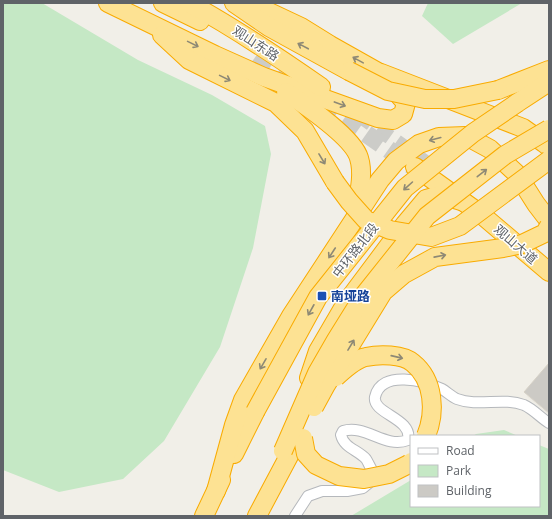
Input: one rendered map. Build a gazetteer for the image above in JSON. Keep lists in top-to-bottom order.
{
  "streets": {
    "highway": ["观山东路", "观山大道", "中环路北段"]
  },
  "places": {
    "transit": ["南垭路"]
  },
  "legend": ["Road", "Park", "Building"]
}
